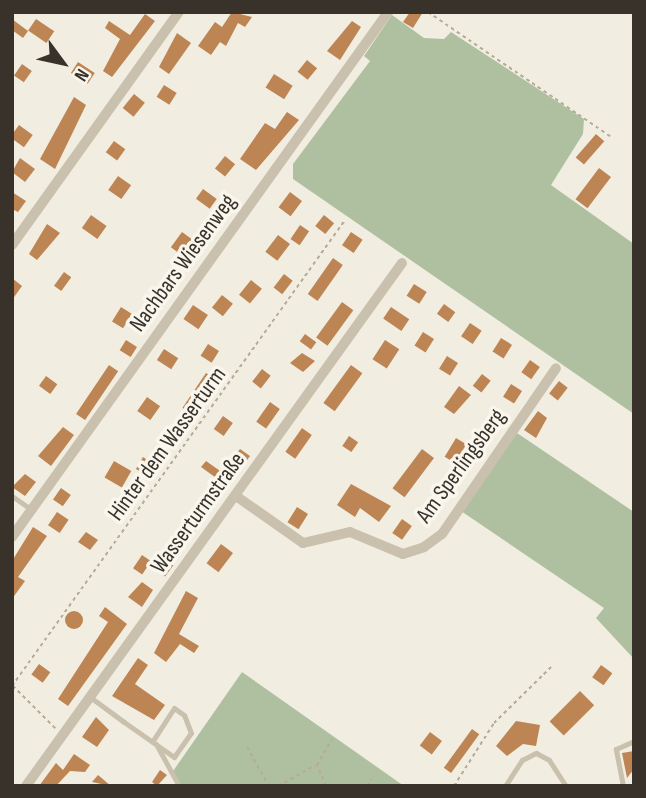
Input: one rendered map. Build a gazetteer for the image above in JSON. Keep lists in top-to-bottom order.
{
  "streets": {
    "street": ["Nachbars Wiesenweg", "Am Sperlingsberg", "Wasserturmstraße"],
    "path": ["Hinter dem Wasserturm"]
  },
  "crossings": [
    ["Hinter dem Wasserturm", "Wasserturmstraße"],
    ["Am Sperlingsberg", "Wasserturmstraße"]
  ],
  "north": "bottom right"
}
